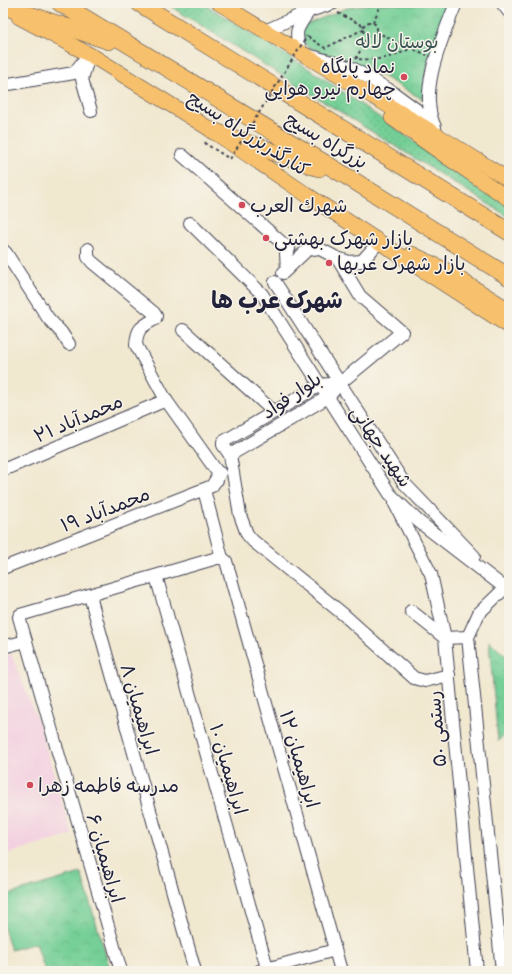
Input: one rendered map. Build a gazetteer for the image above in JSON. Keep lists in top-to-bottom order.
{
  "streets": {
    "highway": ["بزرگراه بسیج"],
    "main road": ["کنارگذربزرگراه بسیج"],
    "street": [
      "بلوار فواد",
      "محمدآباد ۲۱",
      "شهید جهانی",
      "محمدآباد ۱۹",
      "ابراهیمیان ۸",
      "رستمی ۵۰",
      "ابراهیمیان ۱۲",
      "ابراهیمیان ۱۰",
      "ابراهیمیان ۶"
    ]
  },
  "crossings": [
    ["بلوار فواد", "شهید جهانی"],
    ["شهید جهانی", "رستمی ۵۰"],
    ["محمدآباد ۱۹", "ابراهیمیان ۱۲"],
    ["ابراهیمیان ۸", "ابراهیمیان ۶"]
  ],
  "districts": ["شهرک عرب ها"],
  "parks": ["بوستان لاله"],
  "places": [
    "نماد پایگاه چهارم نیرو هوایی",
    "شهرك العرب",
    "بازار شهرک بهشتی",
    "بازار شهرک عربها",
    "مدرسه فاطمه زهرا"
  ]
}
